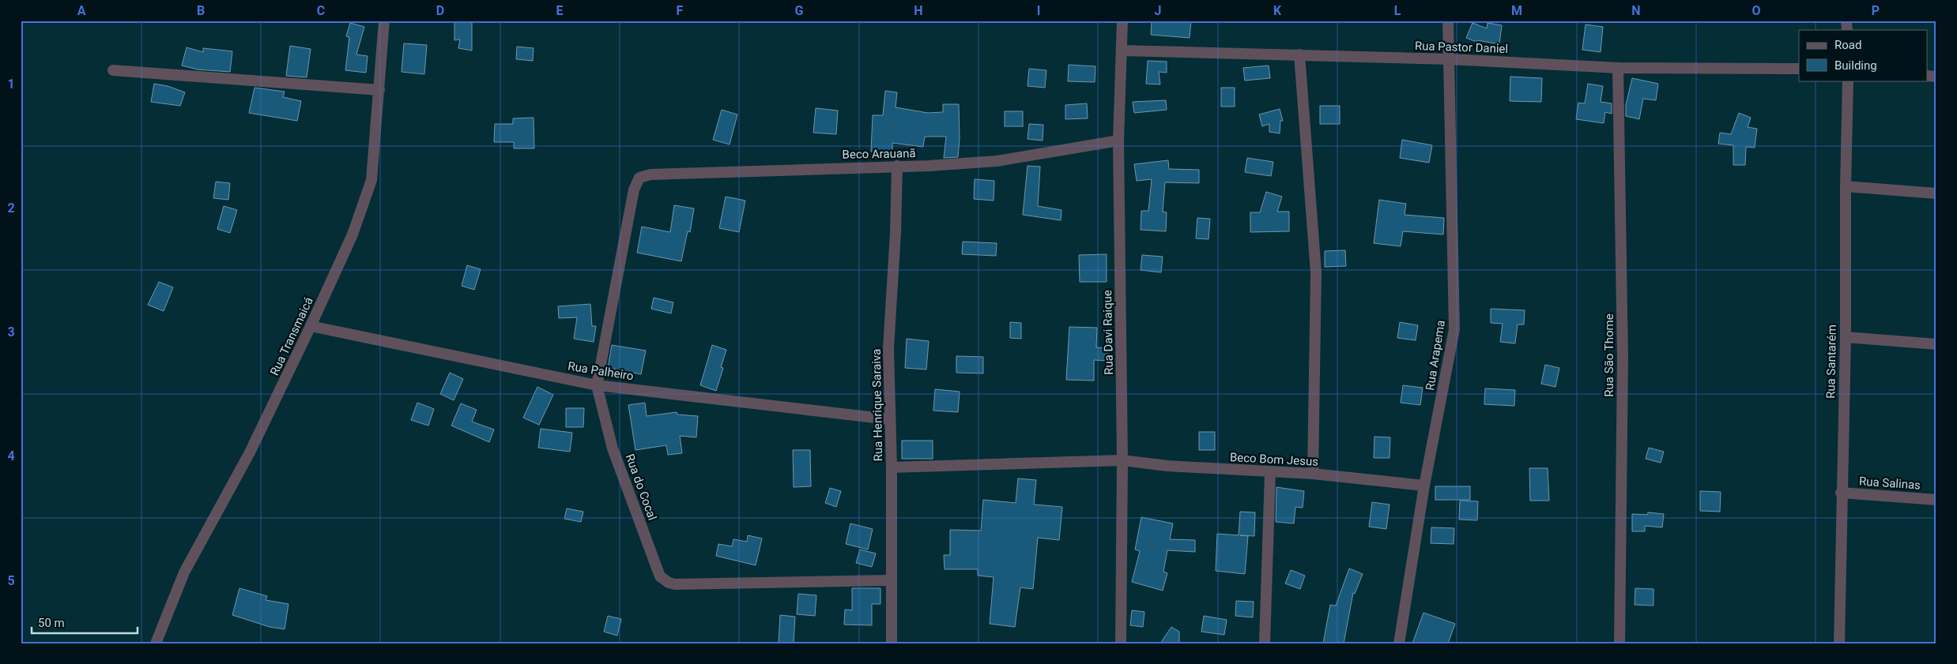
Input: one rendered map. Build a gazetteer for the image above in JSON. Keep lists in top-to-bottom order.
{
  "streets": {
    "street": [
      "Rua Pastor Daniel",
      "Beco Arauanã",
      "Rua Davi Raique",
      "Rua Transmaicá",
      "Rua Arapema",
      "Rua São Thome",
      "Rua Santarém",
      "Rua Palheiro",
      "Rua Henrique Saraiva",
      "Beco Bom Jesus",
      "Rua Salinas",
      "Rua do Cocal"
    ]
  },
  "crossings": [
    ["Rua Pastor Daniel", "Rua Davi Raique"],
    ["Rua Pastor Daniel", "Rua Arapema"],
    ["Rua Pastor Daniel", "Rua São Thome"],
    ["Beco Arauanã", "Rua Davi Raique"],
    ["Beco Arauanã", "Rua Henrique Saraiva"],
    ["Beco Arauanã", "Rua do Cocal"],
    ["Rua Davi Raique", "Beco Bom Jesus"],
    ["Rua Transmaicá", "Rua Palheiro"],
    ["Rua Arapema", "Beco Bom Jesus"],
    ["Rua Santarém", "Rua Salinas"],
    ["Rua Palheiro", "Rua Henrique Saraiva"],
    ["Rua Palheiro", "Rua do Cocal"],
    ["Rua Henrique Saraiva", "Beco Bom Jesus"],
    ["Rua Henrique Saraiva", "Rua do Cocal"]
  ],
  "legend": ["Road", "Building"],
  "scale_bar": "50 m",
  "grid": {
    "columns": [
      "A",
      "B",
      "C",
      "D",
      "E",
      "F",
      "G",
      "H",
      "I",
      "J",
      "K",
      "L",
      "M",
      "N",
      "O",
      "P"
    ],
    "rows": [
      "1",
      "2",
      "3",
      "4",
      "5"
    ]
  }
}
